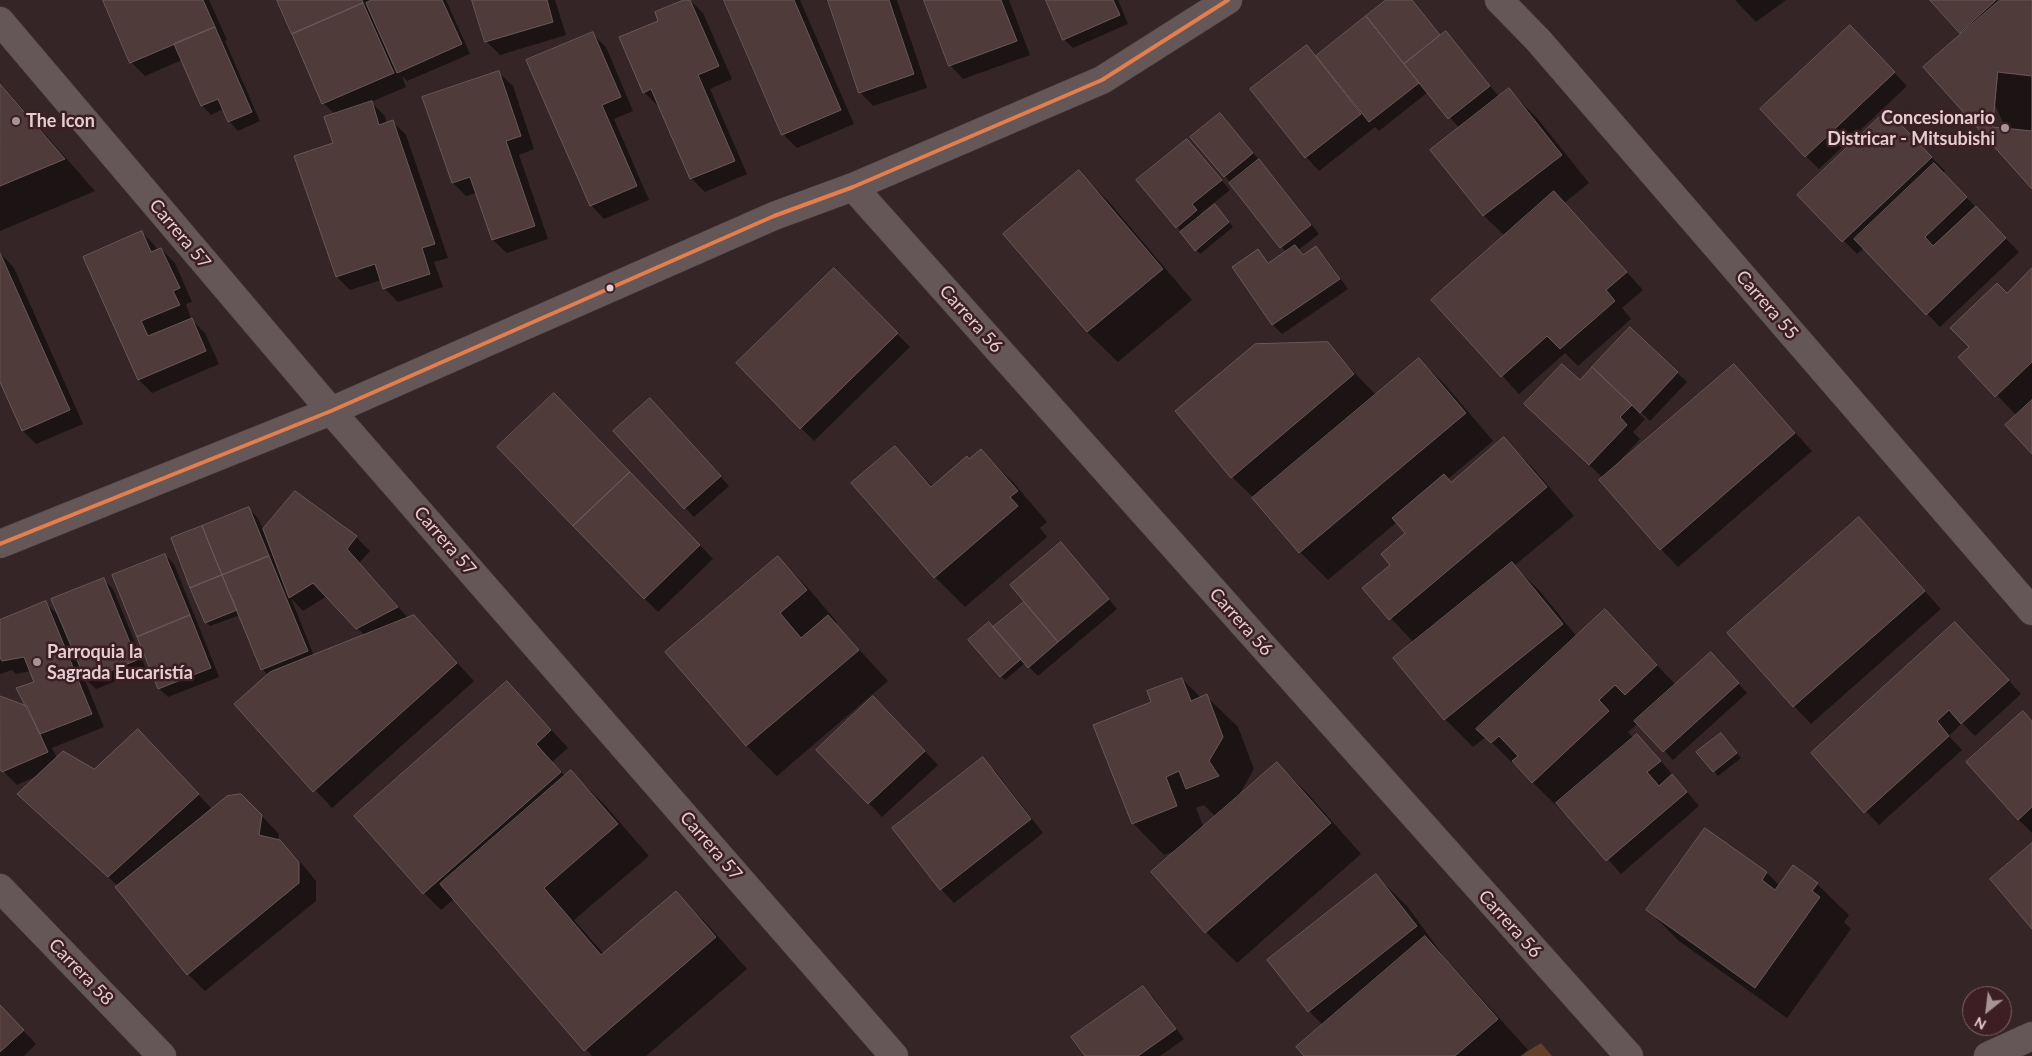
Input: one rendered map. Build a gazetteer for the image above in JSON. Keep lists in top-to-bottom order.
{
  "streets": {
    "street": [
      "Carrera 57",
      "Carrera 55",
      "Carrera 56",
      "Carrera 58"
    ]
  },
  "places": ["The Icon", "Concesionario Districar - Mitsubishi", "Parroquia la Sagrada Eucaristía"],
  "north": "bottom left"
}
